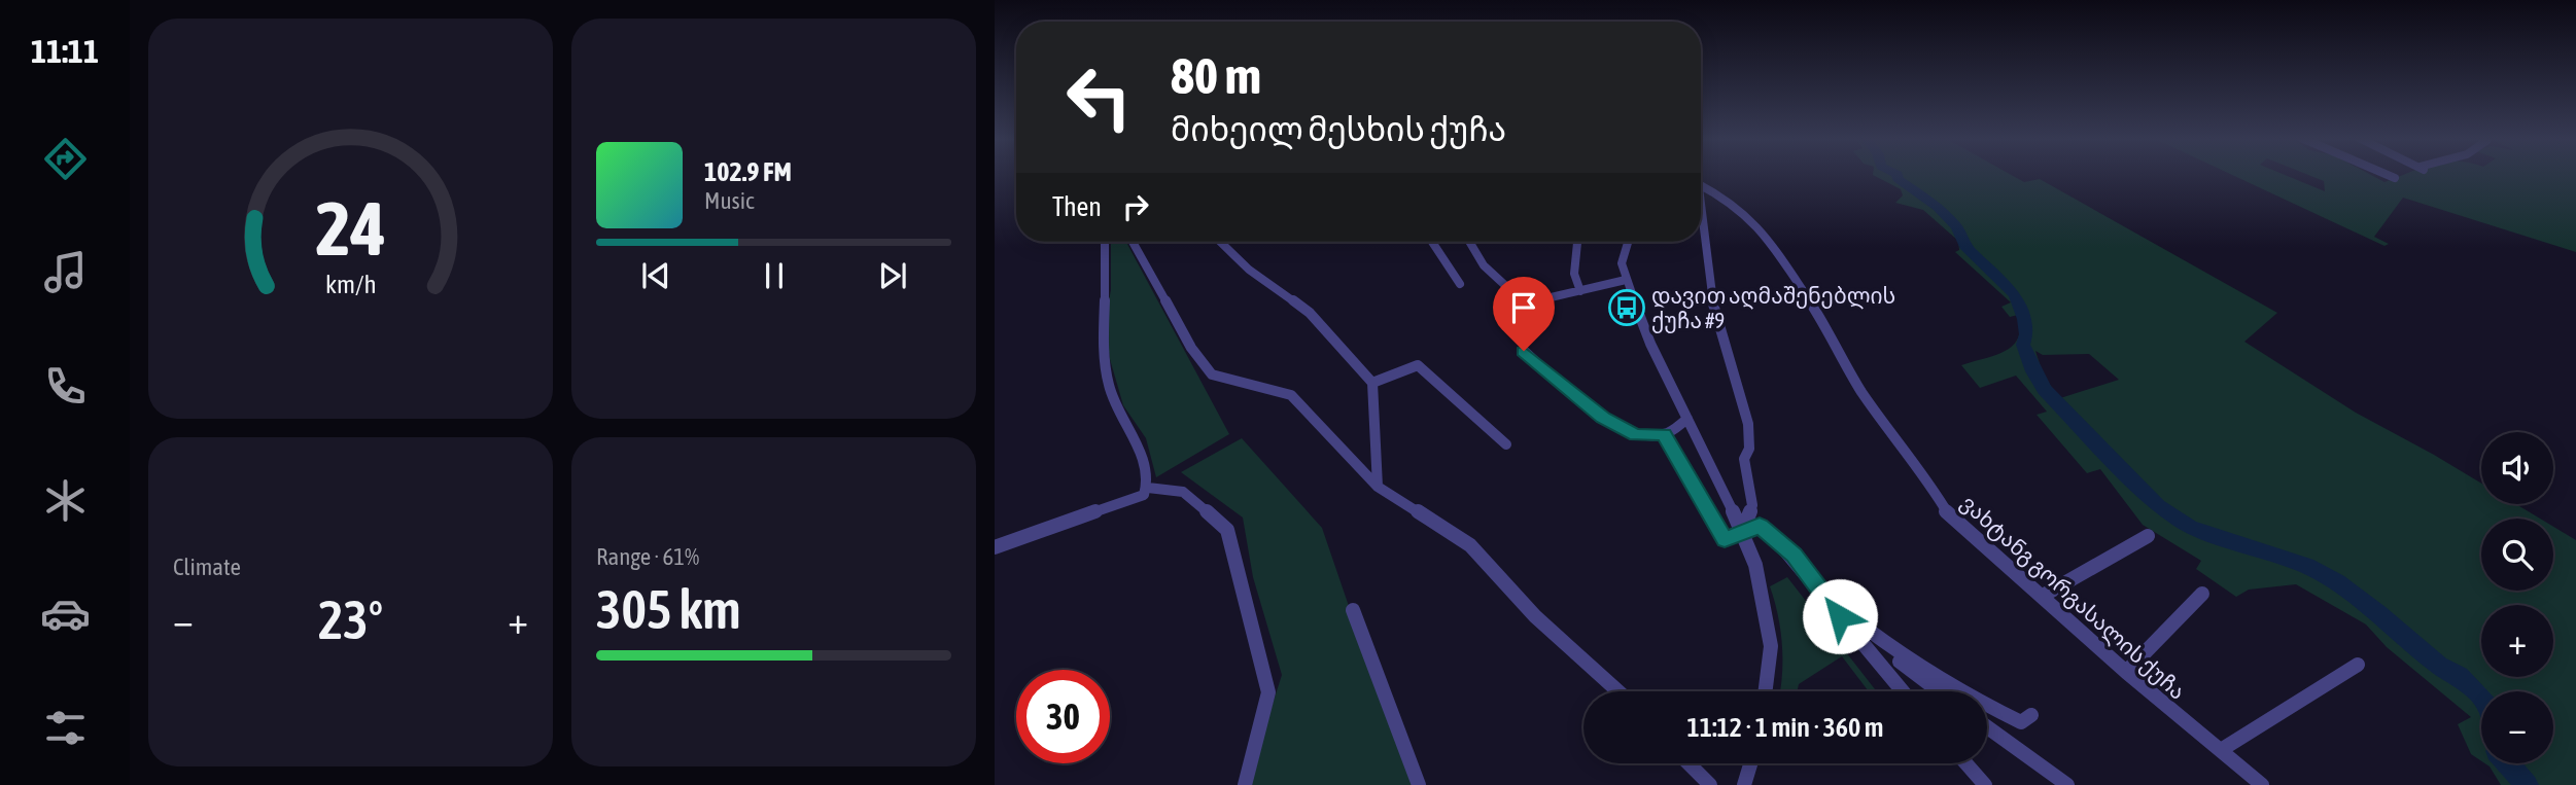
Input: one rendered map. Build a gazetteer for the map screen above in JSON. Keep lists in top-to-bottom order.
{
  "streets": {
    "street": ["ვახტანგ გორგასალის ქუჩა"]
  },
  "places": {
    "bus stop": ["დავით აღმაშენებლის ქუჩა #9"]
  },
  "page": {
    "tabs": "11:11",
    "turn": ["80 m", "მიხეილ მესხის ქუჩა"],
    "song": ["102.9 FM", "Music"],
    "then": "Then",
    "map_buttons": ["+", "−"],
    "tile": [
      "Climate",
      ["Range · 61%", "305 km"]
    ],
    "heat": ["−", "23°", "+"],
    "limit": "30",
    "trip": "11:12 · 1 min · 360 m",
    "gauge": ["24", "km/h"]
  }
}
